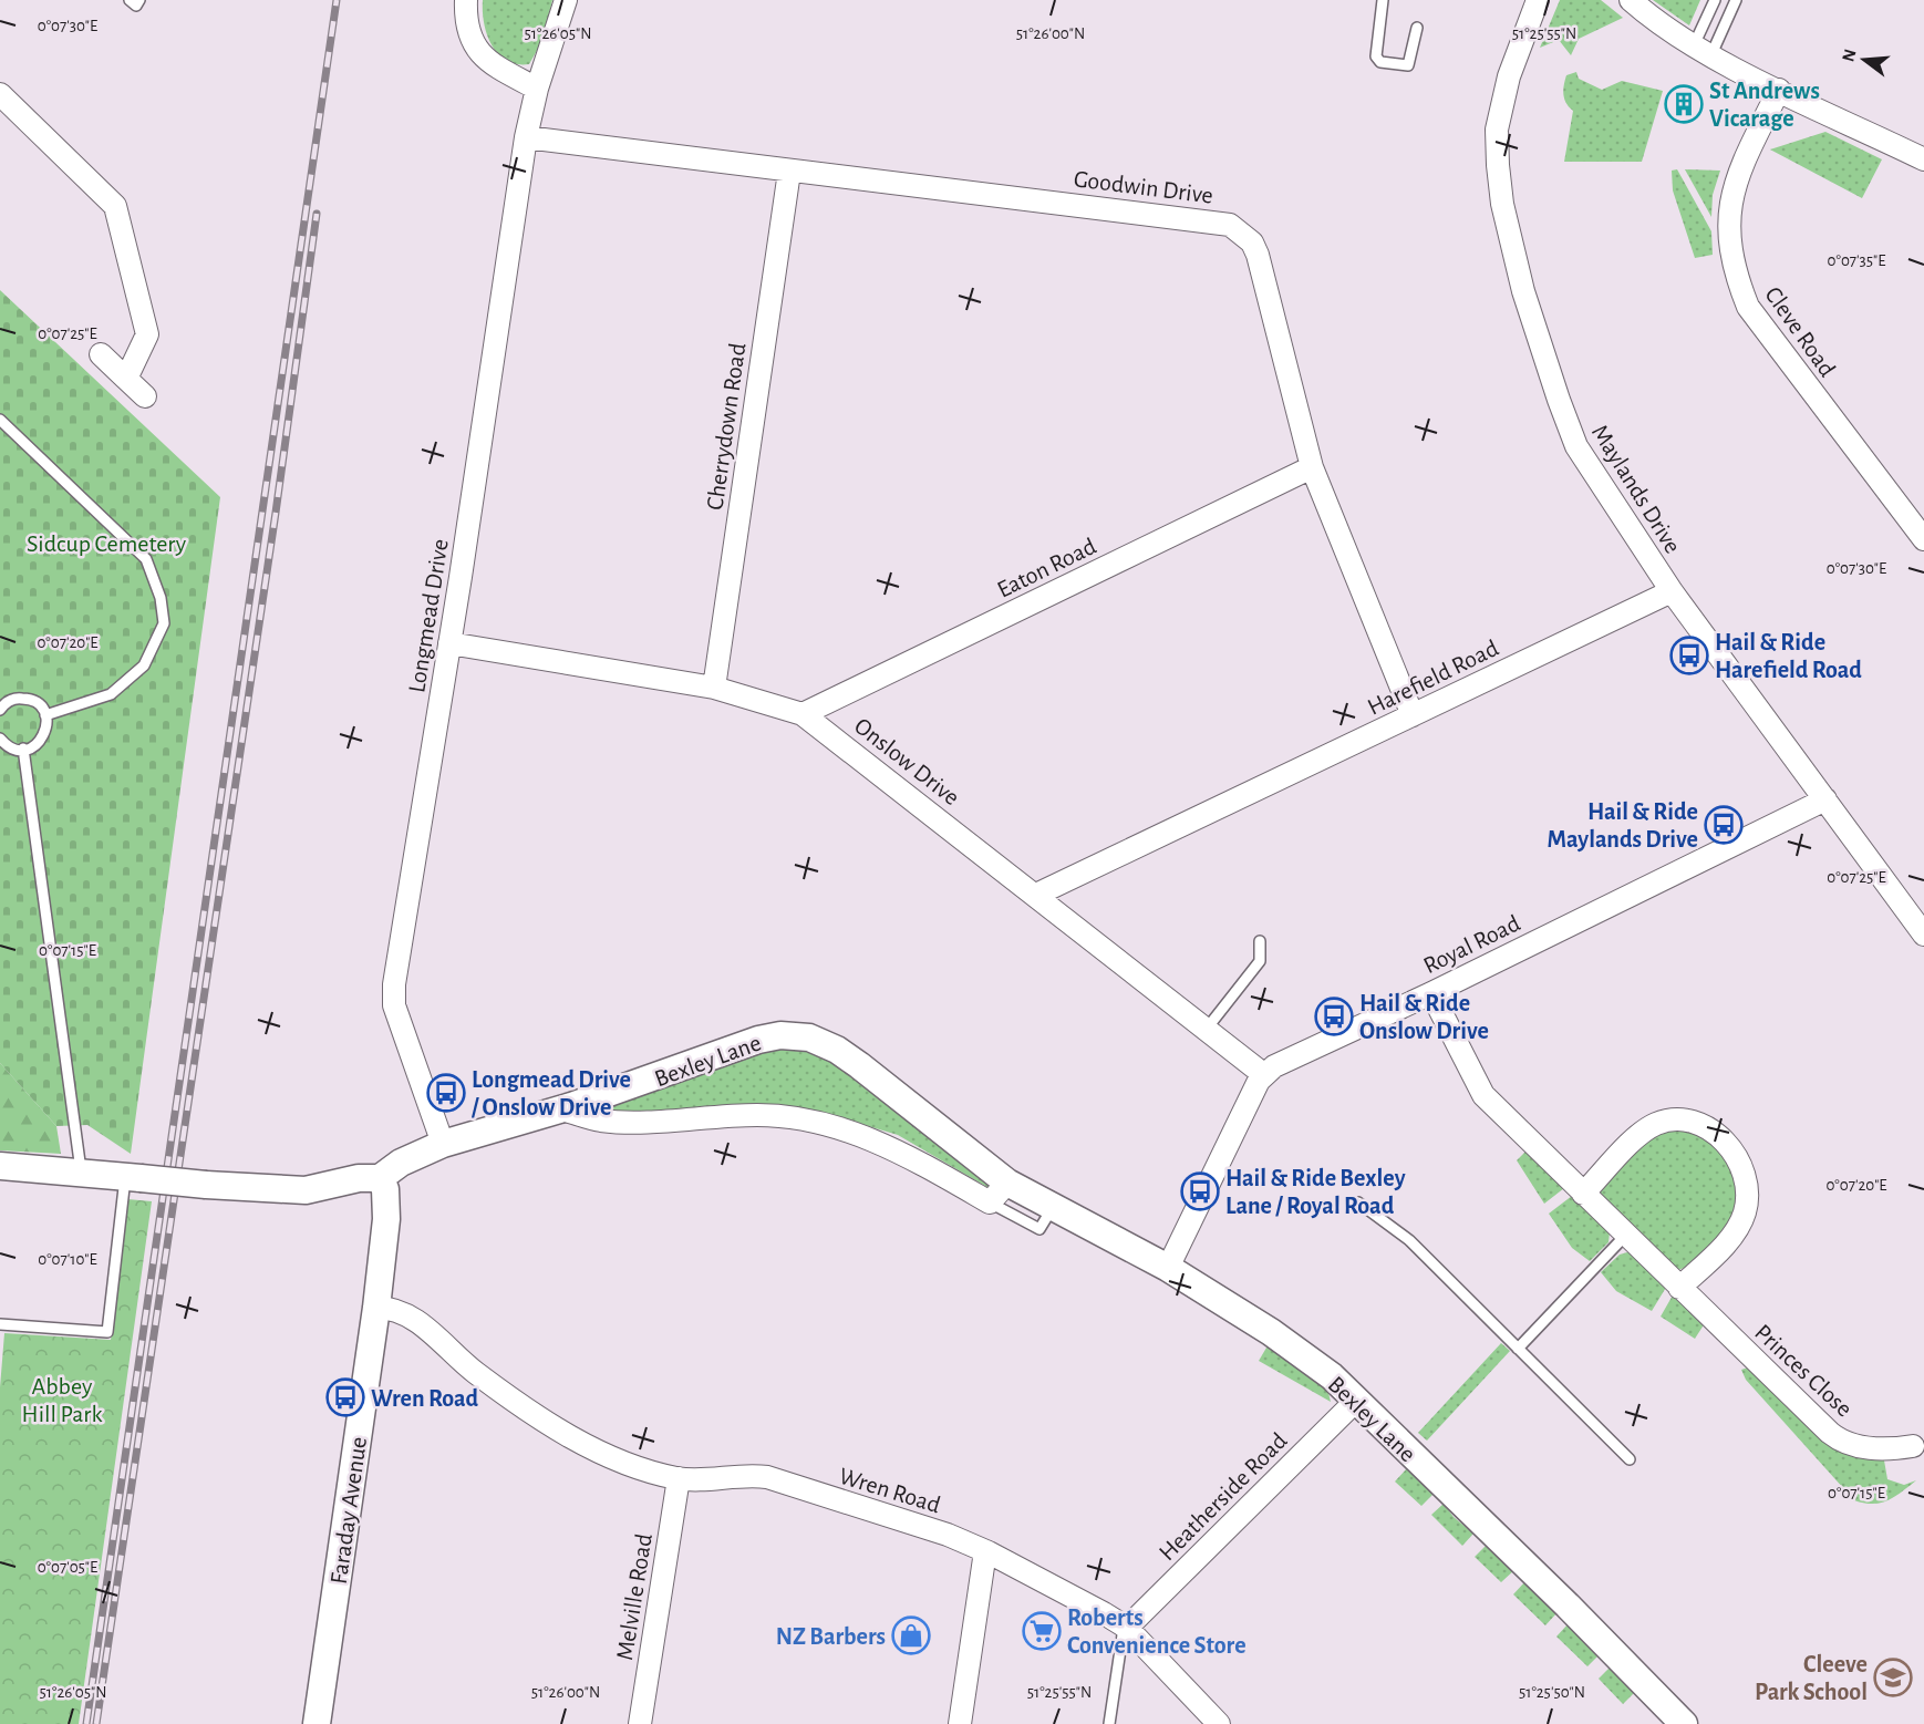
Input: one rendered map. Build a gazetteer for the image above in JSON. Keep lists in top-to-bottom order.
{
  "streets": {
    "street": [
      "Goodwin Drive",
      "Cleve Road",
      "Cherrydown Road",
      "Maylands Drive",
      "Eaton Road",
      "Longmead Drive",
      "Harefield Road",
      "Onslow Drive",
      "Royal Road",
      "Bexley Lane",
      "Princes Close",
      "Wren Road",
      "Heatherside Road",
      "Faraday Avenue",
      "Melville Road"
    ]
  },
  "crossings": [
    ["Goodwin Drive", "Cherrydown Road"],
    ["Goodwin Drive", "Eaton Road"],
    ["Goodwin Drive", "Longmead Drive"],
    ["Goodwin Drive", "Harefield Road"],
    ["Cherrydown Road", "Onslow Drive"],
    ["Maylands Drive", "Harefield Road"],
    ["Maylands Drive", "Royal Road"],
    ["Eaton Road", "Onslow Drive"],
    ["Longmead Drive", "Onslow Drive"],
    ["Longmead Drive", "Bexley Lane"],
    ["Harefield Road", "Onslow Drive"],
    ["Onslow Drive", "Royal Road"],
    ["Royal Road", "Princes Close"],
    ["Bexley Lane", "Heatherside Road"],
    ["Bexley Lane", "Faraday Avenue"],
    ["Wren Road", "Heatherside Road"],
    ["Wren Road", "Faraday Avenue"],
    ["Wren Road", "Melville Road"]
  ],
  "parks": ["Sidcup Cemetery", "Abbey Hill Park"],
  "places": {
    "building": ["St Andrews Vicarage"],
    "bus stop": [
      "Hail & Ride Harefield Road",
      "Hail & Ride Maylands Drive",
      "Hail & Ride Onslow Drive",
      "Longmead Drive / Onslow Drive",
      "Hail & Ride Bexley Lane / Royal Road",
      "Wren Road"
    ],
    "supermarket": ["Roberts Convenience Store"],
    "shop": ["NZ Barbers"],
    "school or university": ["Cleeve Park School"]
  },
  "north": "left",
  "coordinates": [
    "0°07'30\"E",
    "51°26'05\"N",
    "51°26'00\"N",
    "51°25'55\"N",
    "0°07'35\"E",
    "0°07'25\"E",
    "0°07'20\"E",
    "0°07'15\"E",
    "0°07'10\"E",
    "0°07'05\"E",
    "51°25'50\"N"
  ]
}
